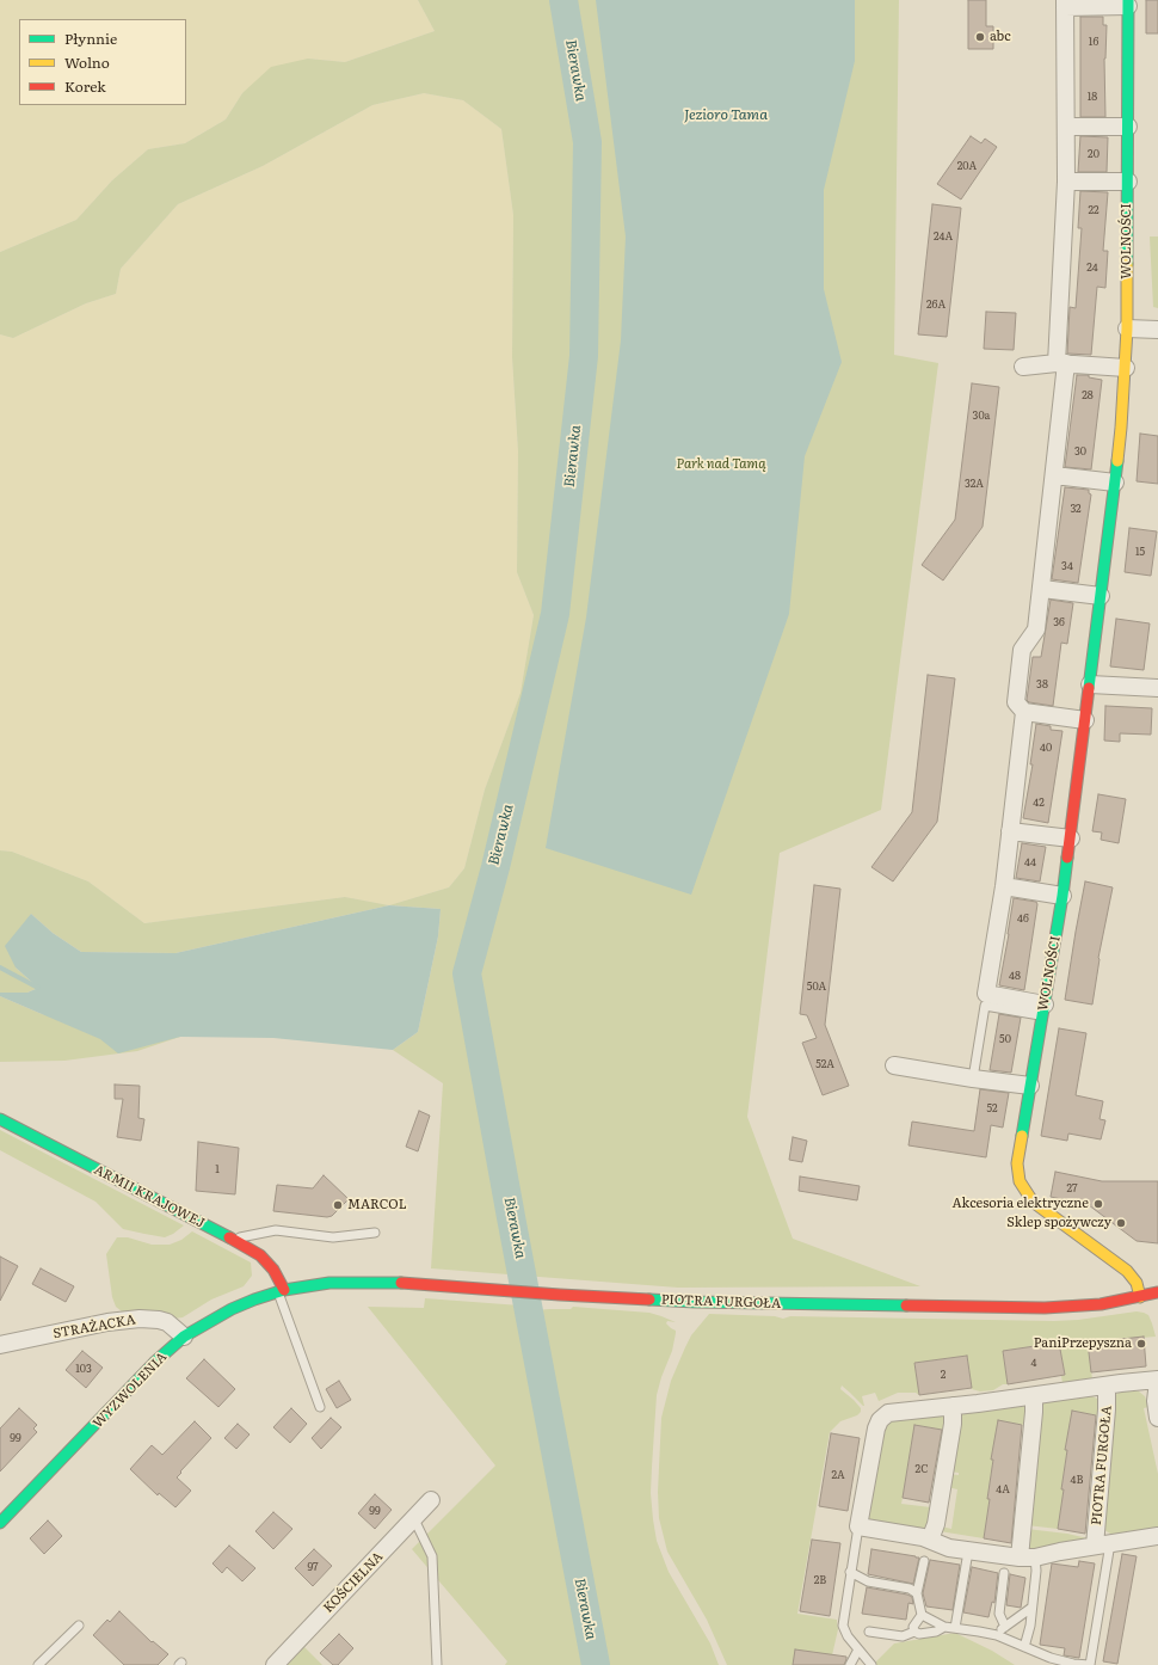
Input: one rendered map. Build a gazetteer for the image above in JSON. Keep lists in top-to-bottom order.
{
  "streets": {
    "street": [
      "WOLNOŚCI",
      "ARMII KRAJOWEJ",
      "PIOTRA FURGOŁA",
      "STRAŻACKA",
      "WYZWOLENIA",
      "KOŚCIELNA"
    ]
  },
  "crossings": [
    ["WOLNOŚCI", "PIOTRA FURGOŁA"],
    ["ARMII KRAJOWEJ", "PIOTRA FURGOŁA"],
    ["ARMII KRAJOWEJ", "WYZWOLENIA"],
    ["PIOTRA FURGOŁA", "WYZWOLENIA"],
    ["STRAŻACKA", "WYZWOLENIA"]
  ],
  "water": ["Bierawka", "Jezioro Tama"],
  "parks": ["Park nad Tamą"],
  "places": [
    "abc",
    "Akcesoria elektryczne",
    "MARCOL",
    "Sklep spożywczy",
    "PaniPrzepyszna"
  ],
  "house_numbers": [
    "16",
    "18",
    "20",
    "20A",
    "22",
    "24A",
    "24",
    "26A",
    "28",
    "30a",
    "30",
    "32A",
    "32",
    "15",
    "34",
    "36",
    "38",
    "40",
    "42",
    "44",
    "46",
    "48",
    "50A",
    "50",
    "52A",
    "52",
    "1",
    "27",
    "4",
    "103",
    "2",
    "99",
    "2C",
    "2A",
    "4B",
    "4A",
    "99",
    "97",
    "2B"
  ],
  "legend": ["Płynnie", "Wolno", "Korek"]
}
